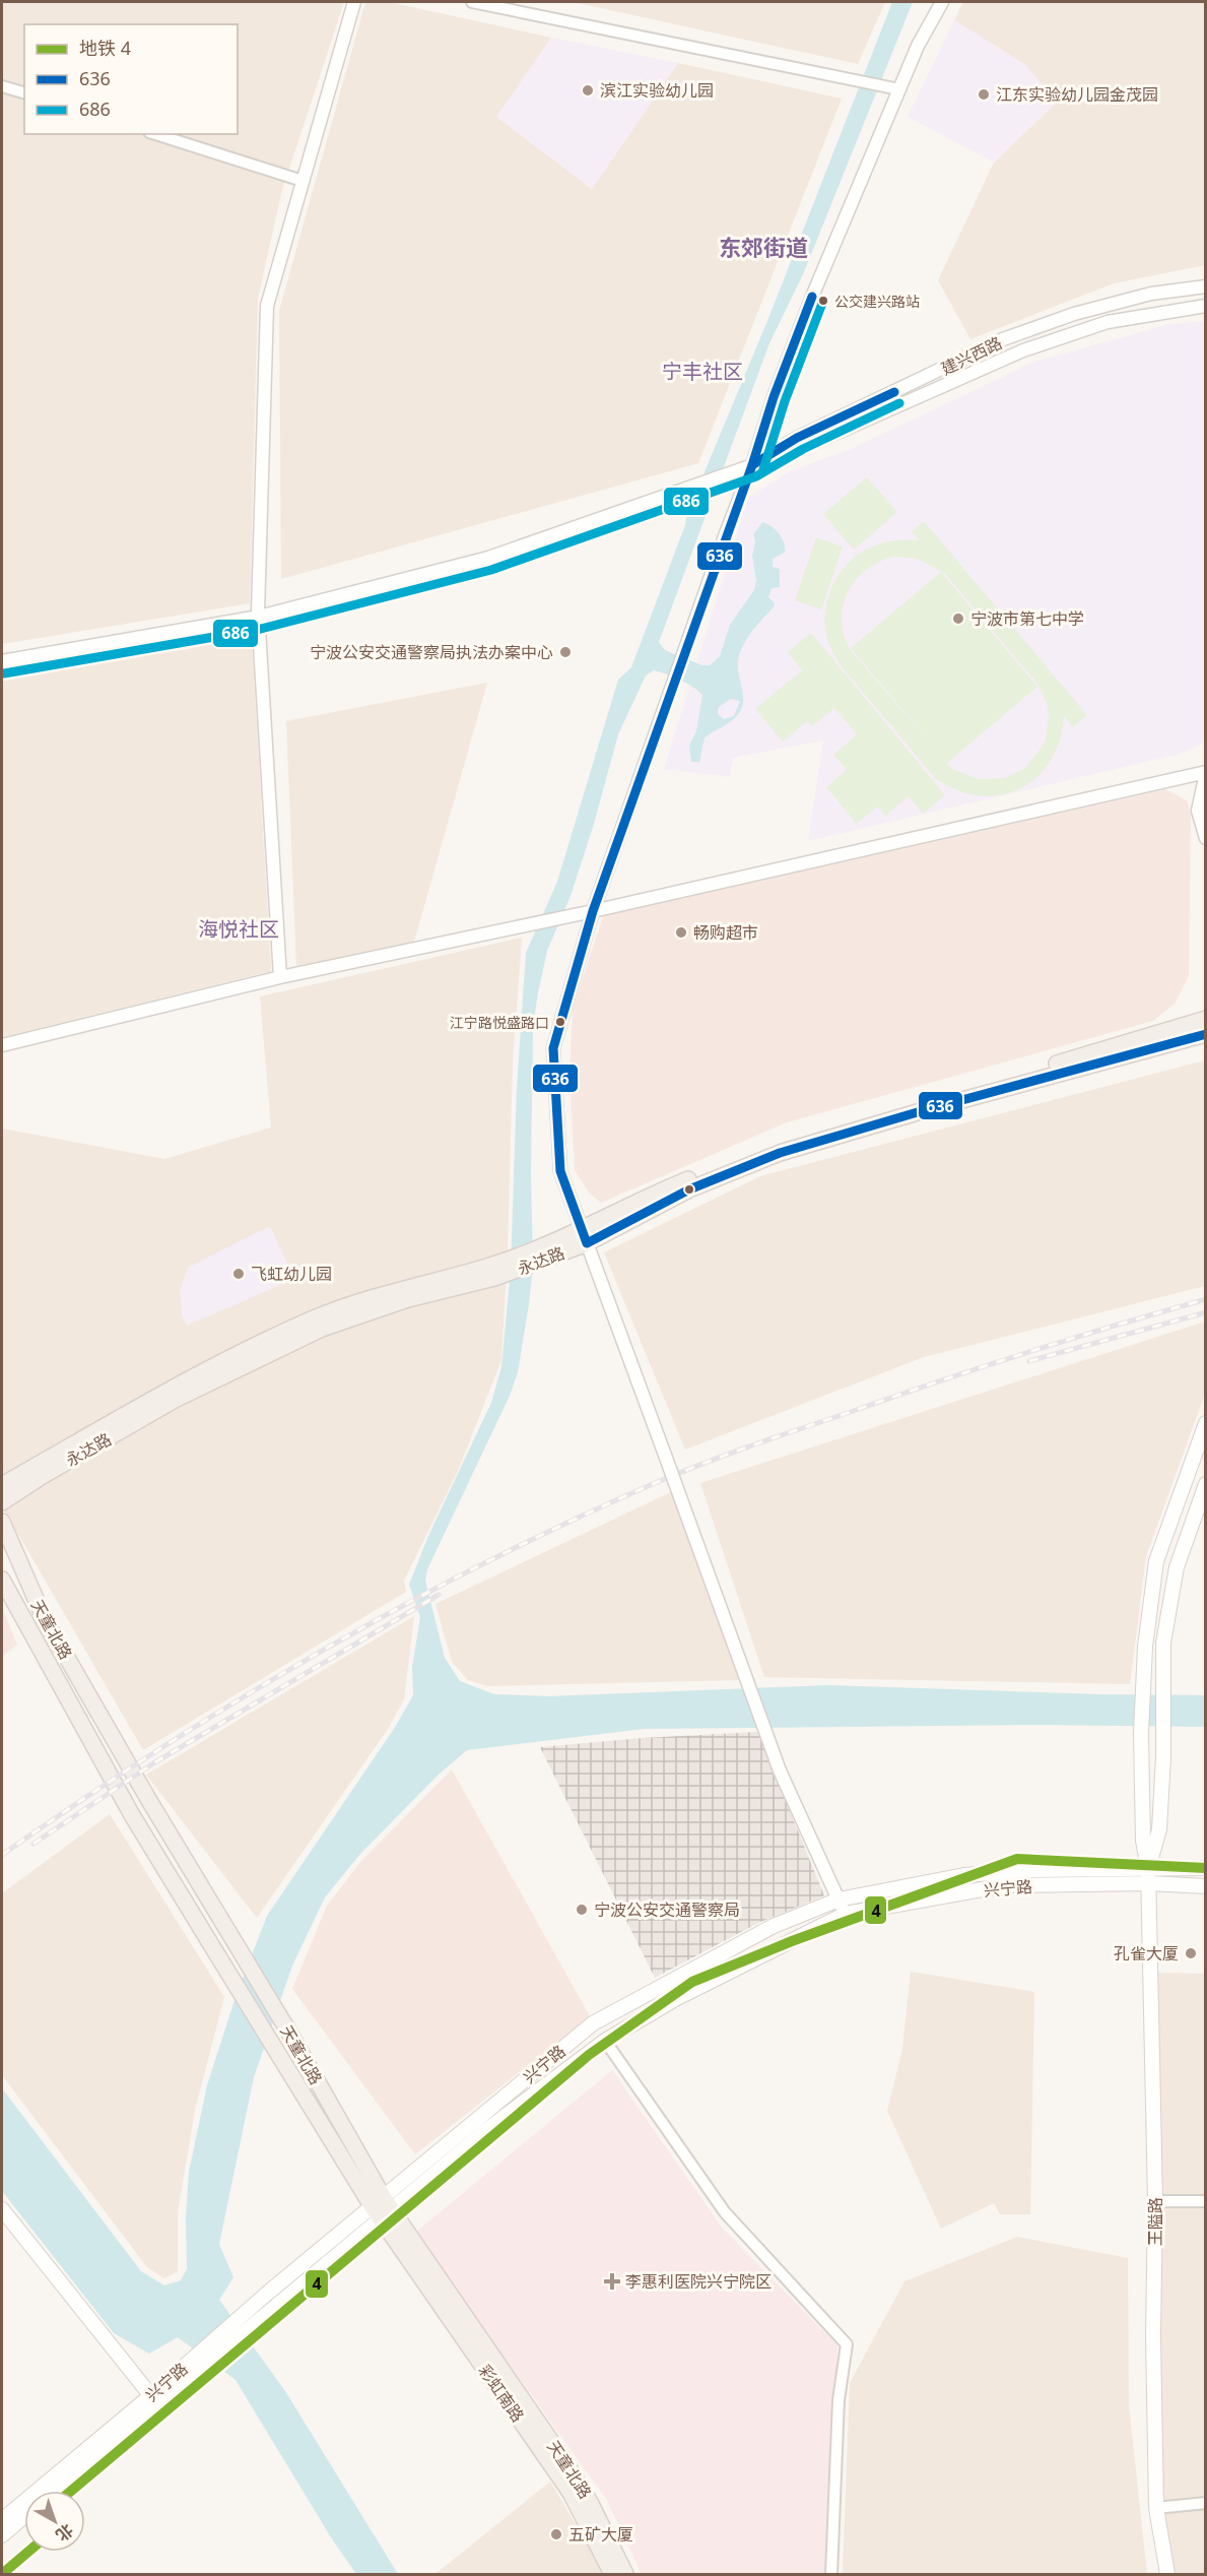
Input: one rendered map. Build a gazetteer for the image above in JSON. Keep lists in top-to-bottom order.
{
  "streets": {
    "main road": [
      "永达路",
      "天童北路",
      "兴宁路",
      "王隘路",
      "彩虹南路"
    ],
    "street": ["建兴西路"]
  },
  "crossings": [
    ["天童北路", "兴宁路"],
    ["天童北路", "彩虹南路"],
    ["兴宁路", "王隘路"],
    ["兴宁路", "彩虹南路"]
  ],
  "districts": ["东郊街道", "宁丰社区", "海悦社区"],
  "places": {
    "other": [
      "滨江实验幼儿园",
      "江东实验幼儿园金茂园",
      "公交建兴路站",
      "宁波市第七中学",
      "宁波公安交通警察局执法办案中心",
      "畅购超市",
      "江宁路悦盛路口",
      "飞虹幼儿园",
      "宁波公安交通警察局",
      "孔雀大厦",
      "五矿大厦"
    ],
    "health": ["李惠利医院兴宁院区"]
  },
  "lines": ["transit line 636", "transit line 686", "metro line 4"],
  "legend": ["地铁 4", "636", "686"],
  "north": "bottom right"
}
